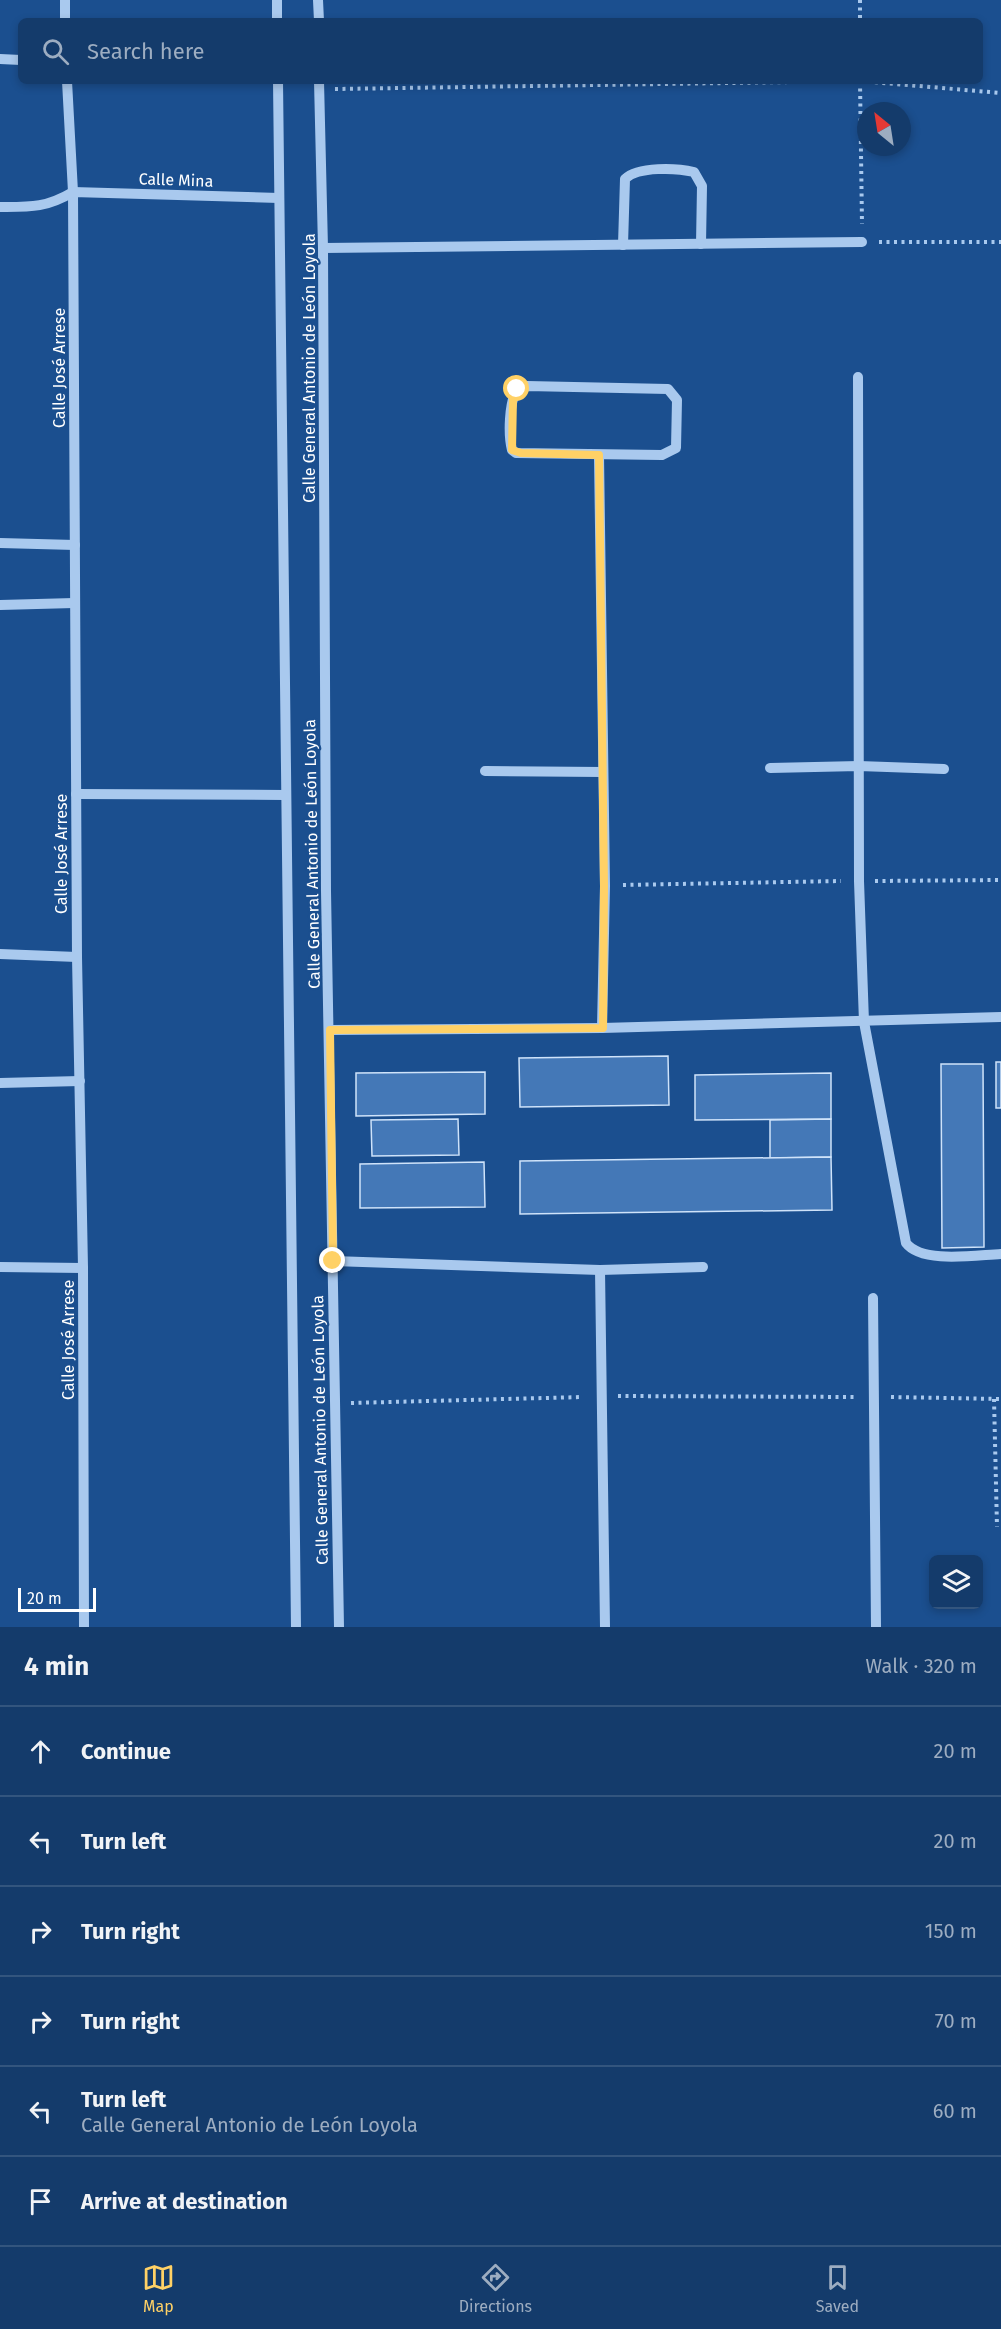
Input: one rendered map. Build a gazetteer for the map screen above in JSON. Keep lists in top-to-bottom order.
{
  "streets": {
    "street": ["Calle Mina", "Calle José Arrese", "Calle General Antonio de León Loyola"]
  },
  "crossings": [
    ["Calle Mina", "Calle José Arrese"],
    ["Calle Mina", "Calle General Antonio de León Loyola"]
  ],
  "scale_bar": "20 m",
  "north": "top left",
  "page": {
    "search": "Search here",
    "scale": "20 m",
    "heading": ["4 min", "Walk · 320 m"],
    "list": [
      ["Continue", "20 m"],
      ["Turn left", "20 m"],
      ["Turn right", "150 m"],
      ["Turn right", "70 m"],
      ["Turn left", "Calle General Antonio de León Loyola", "60 m"],
      "Arrive at destination"
    ],
    "nav": ["Map", "Directions", "Saved"]
  }
}
